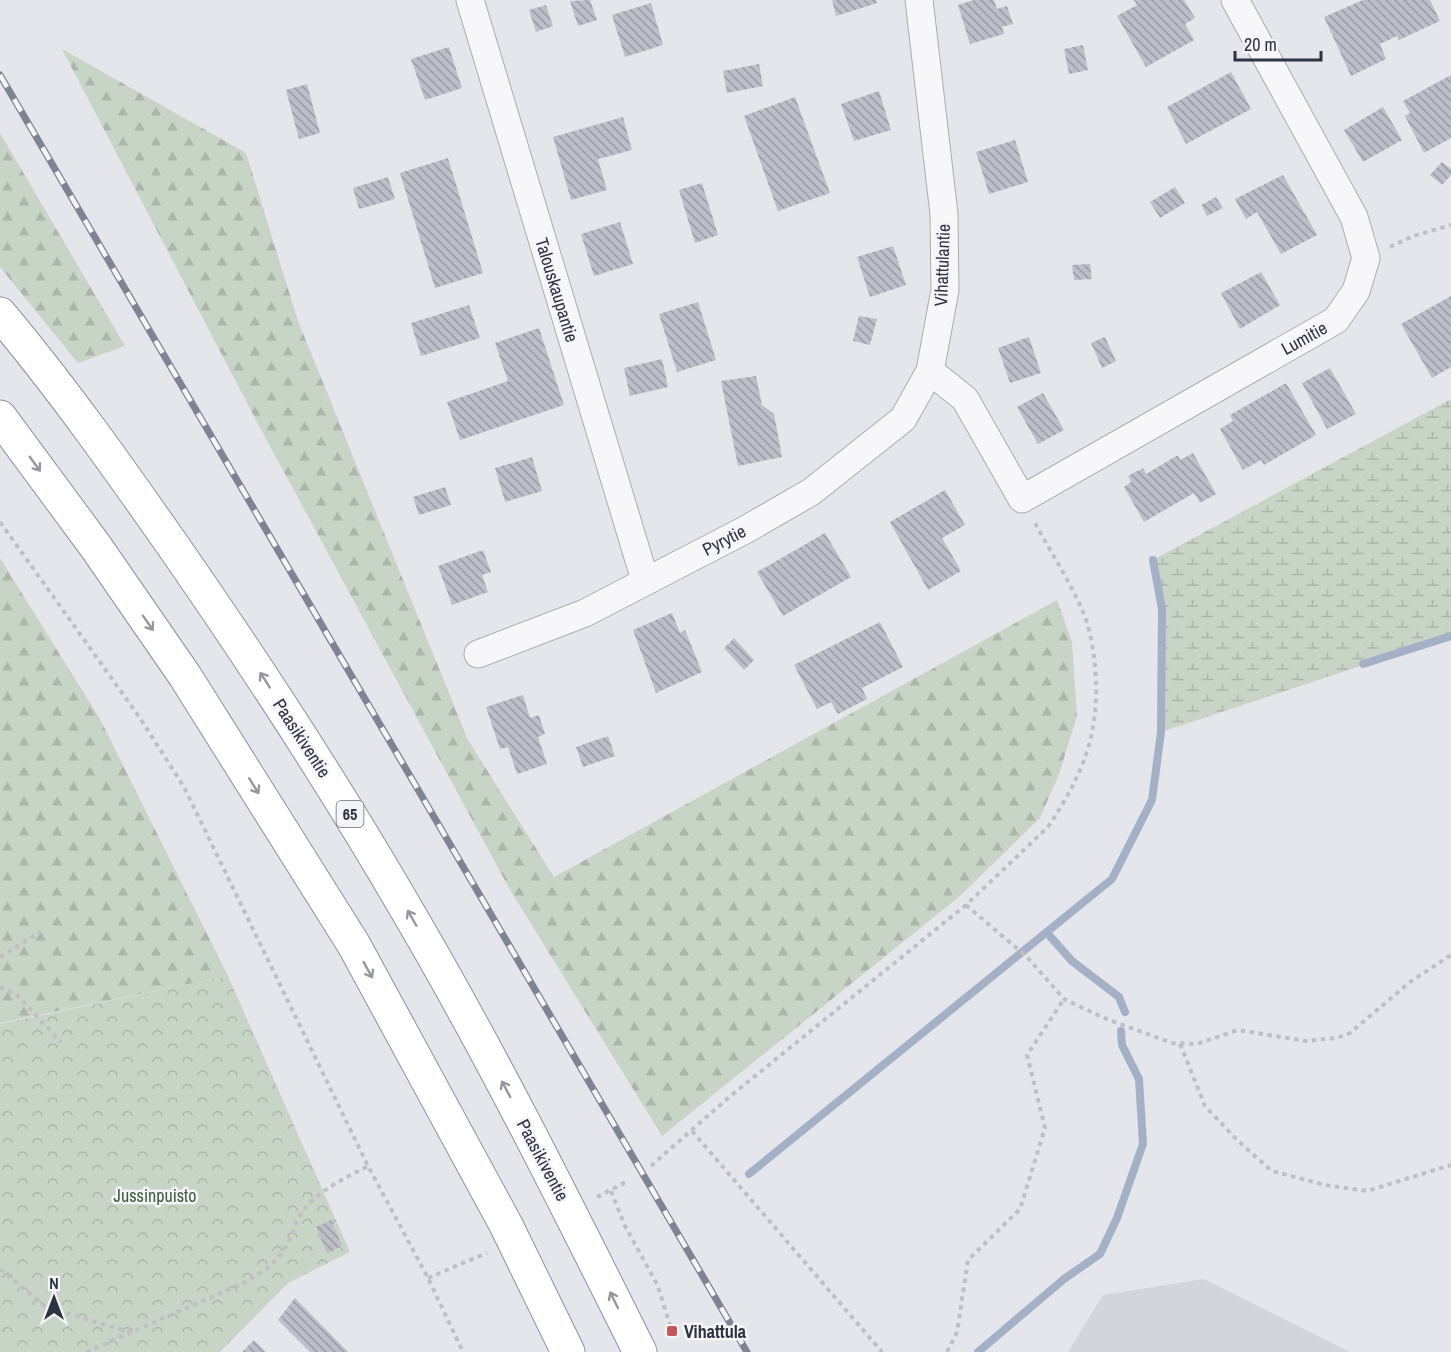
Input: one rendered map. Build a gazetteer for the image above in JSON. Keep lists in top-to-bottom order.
{
  "streets": {
    "highway": ["Paasikiventie", "65"],
    "street": [
      "Vihattulantie",
      "Talouskaupantie",
      "Lumitie",
      "Pyrytie"
    ]
  },
  "crossings": [
    ["Vihattulantie", "Pyrytie"],
    ["Talouskaupantie", "Pyrytie"]
  ],
  "parks": ["Jussinpuisto"],
  "places": {
    "transit": ["Vihattula"]
  },
  "scale_bar": "20 m",
  "north": "top"
}
